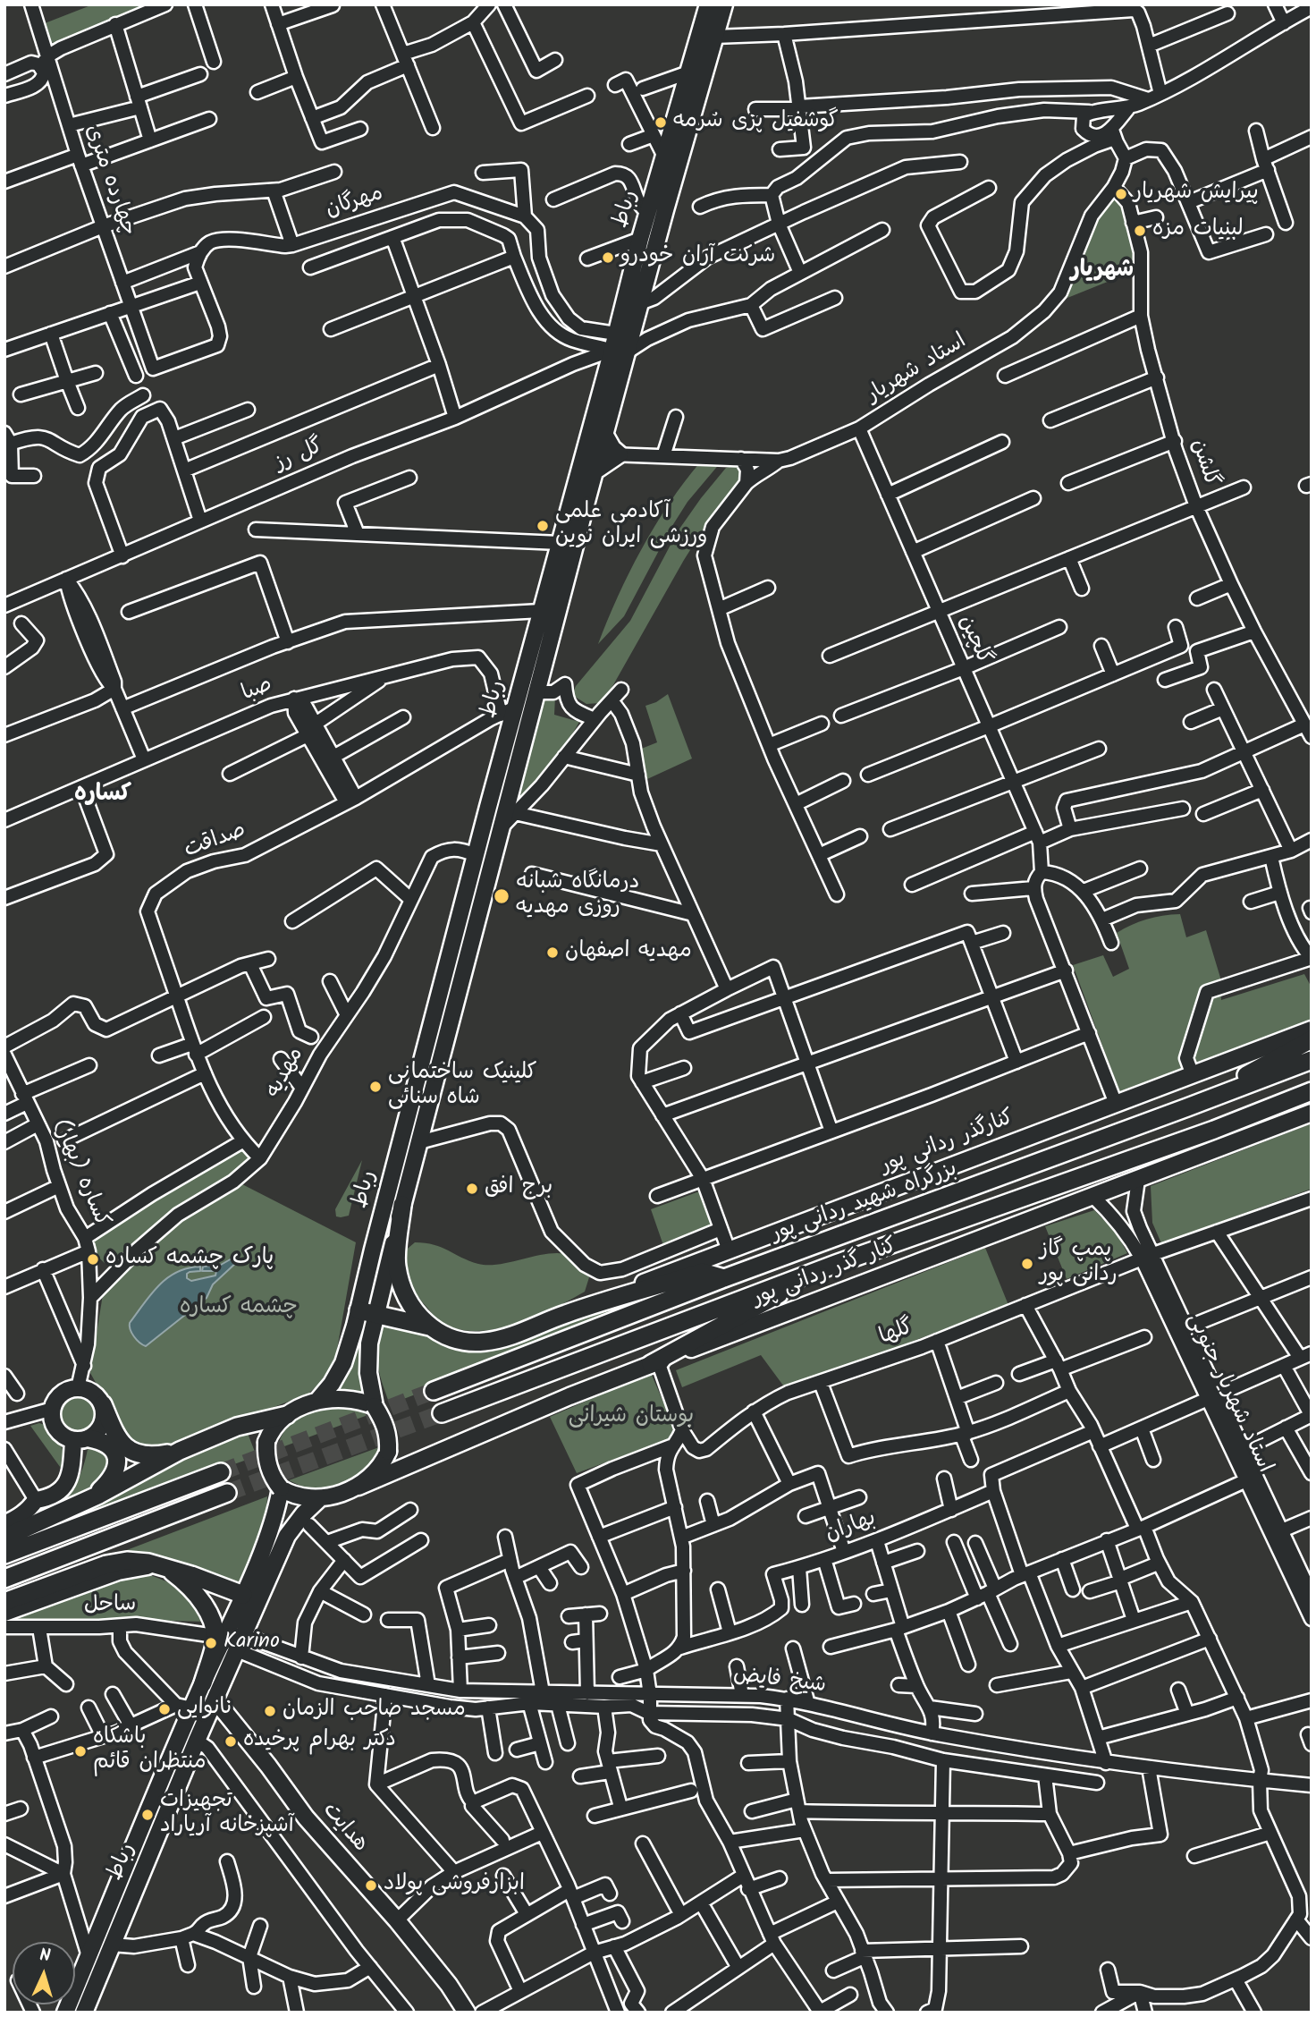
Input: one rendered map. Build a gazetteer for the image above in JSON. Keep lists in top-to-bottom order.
{
  "streets": {
    "highway": ["بزرگراه شهید ردانی پور"],
    "main road": [
      "رباط",
      "کنارگذر ردانی پور",
      "کنار گذر ردانی پور",
      "هدایت"
    ],
    "street": [
      "چهارده متری",
      "مهرگان",
      "استاد شهریار",
      "گل رز",
      "گلشن",
      "گلچین",
      "صبا",
      "صداقت",
      "مهدیه",
      "کساره (بهار)",
      "گلها",
      "استاد شهریار جنوبی",
      "بهاران",
      "ساحل",
      "شیخ فایض"
    ]
  },
  "crossings": [
    ["چهارده متری", "مهرگان"],
    ["رباط", "استاد شهریار"],
    ["رباط", "گل رز"],
    ["رباط", "صبا"],
    ["رباط", "صداقت"],
    ["رباط", "مهدیه"],
    ["رباط", "کنار گذر ردانی پور"],
    ["رباط", "شیخ فایض"],
    ["رباط", "هدایت"],
    ["استاد شهریار", "گلشن"],
    ["استاد شهریار", "گلچین"],
    ["صبا", "صداقت"],
    ["صداقت", "مهدیه"],
    ["مهدیه", "کساره (بهار)"],
    ["کنار گذر ردانی پور", "استاد شهریار جنوبی"],
    ["گلها", "استاد شهریار جنوبی"]
  ],
  "districts": ["شهریار", "کساره"],
  "parks": ["چشمه کساره", "بوستان شیرانی"],
  "places": [
    "گوشفیل پزی سُرمه",
    "پیرایش شهریار",
    "لبنیات مزه",
    "شرکت آران خودرو",
    "آکادمی علمی ورزشی ایران نوین",
    "درمانگاه شبانه روزی مهدیه",
    "مهدیه اصفهان",
    "کلینیک ساختمانی شاه سنائی",
    "برج افق",
    "پارک چشمه کساره",
    "پمپ گاز ردانی پور",
    "Karino",
    "نانوایی",
    "مسجد صاحب الزمان",
    "دکتر بهرام پرخیده",
    "باشگاه منتظران قائم",
    "تجهیزات آشپزخانه آریاراد",
    "ابزارفروشی پولاد"
  ],
  "north": "top"
}
